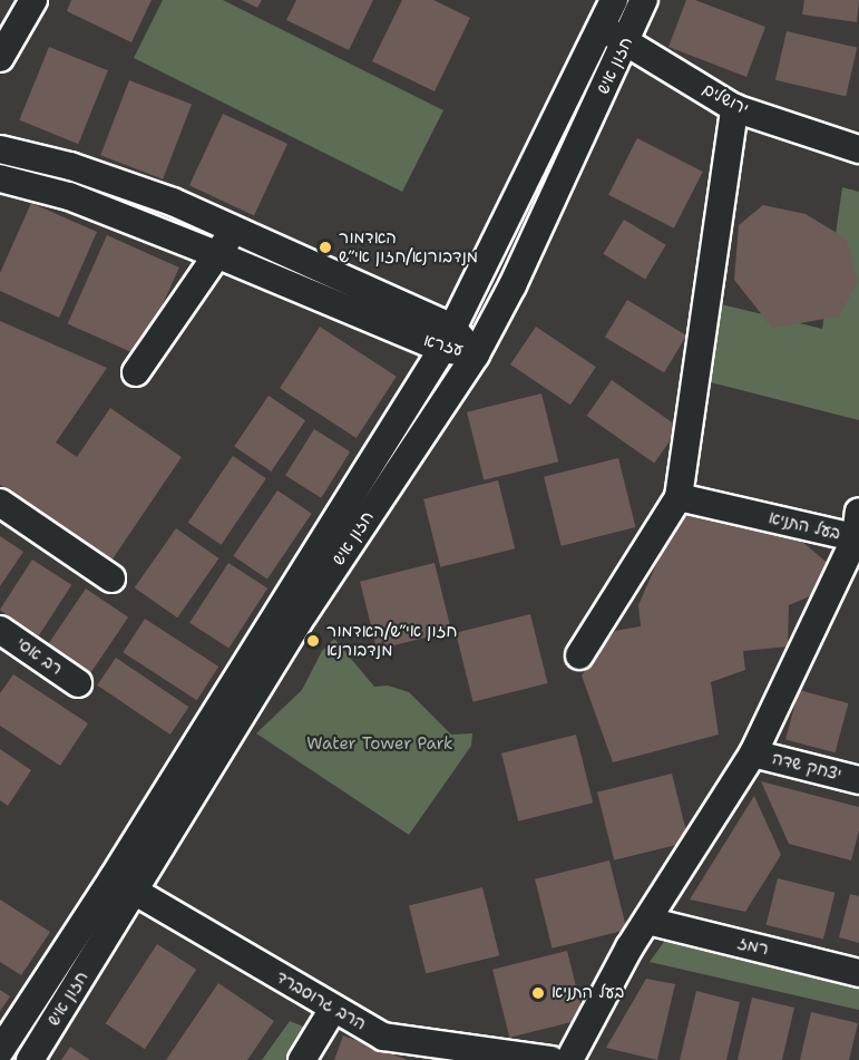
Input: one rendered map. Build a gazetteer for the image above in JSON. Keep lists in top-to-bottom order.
{
  "streets": {
    "street": [
      "חזון איש",
      "ירושלים",
      "עזרא",
      "בעל התניא",
      "רב אסי",
      "יצחק שדה",
      "רמז",
      "הרב גרוסברד"
    ]
  },
  "crossings": [
    ["חזון איש", "ירושלים"],
    ["חזון איש", "עזרא"],
    ["חזון איש", "הרב גרוסברד"],
    ["בעל התניא", "יצחק שדה"],
    ["בעל התניא", "רמז"]
  ],
  "parks": ["Water Tower Park"],
  "places": ["האדמור מנדבורנא/חזון אי״ש", "חזון אי״ש/האדמור מנדבורנא", "בעל התניא"]
}
